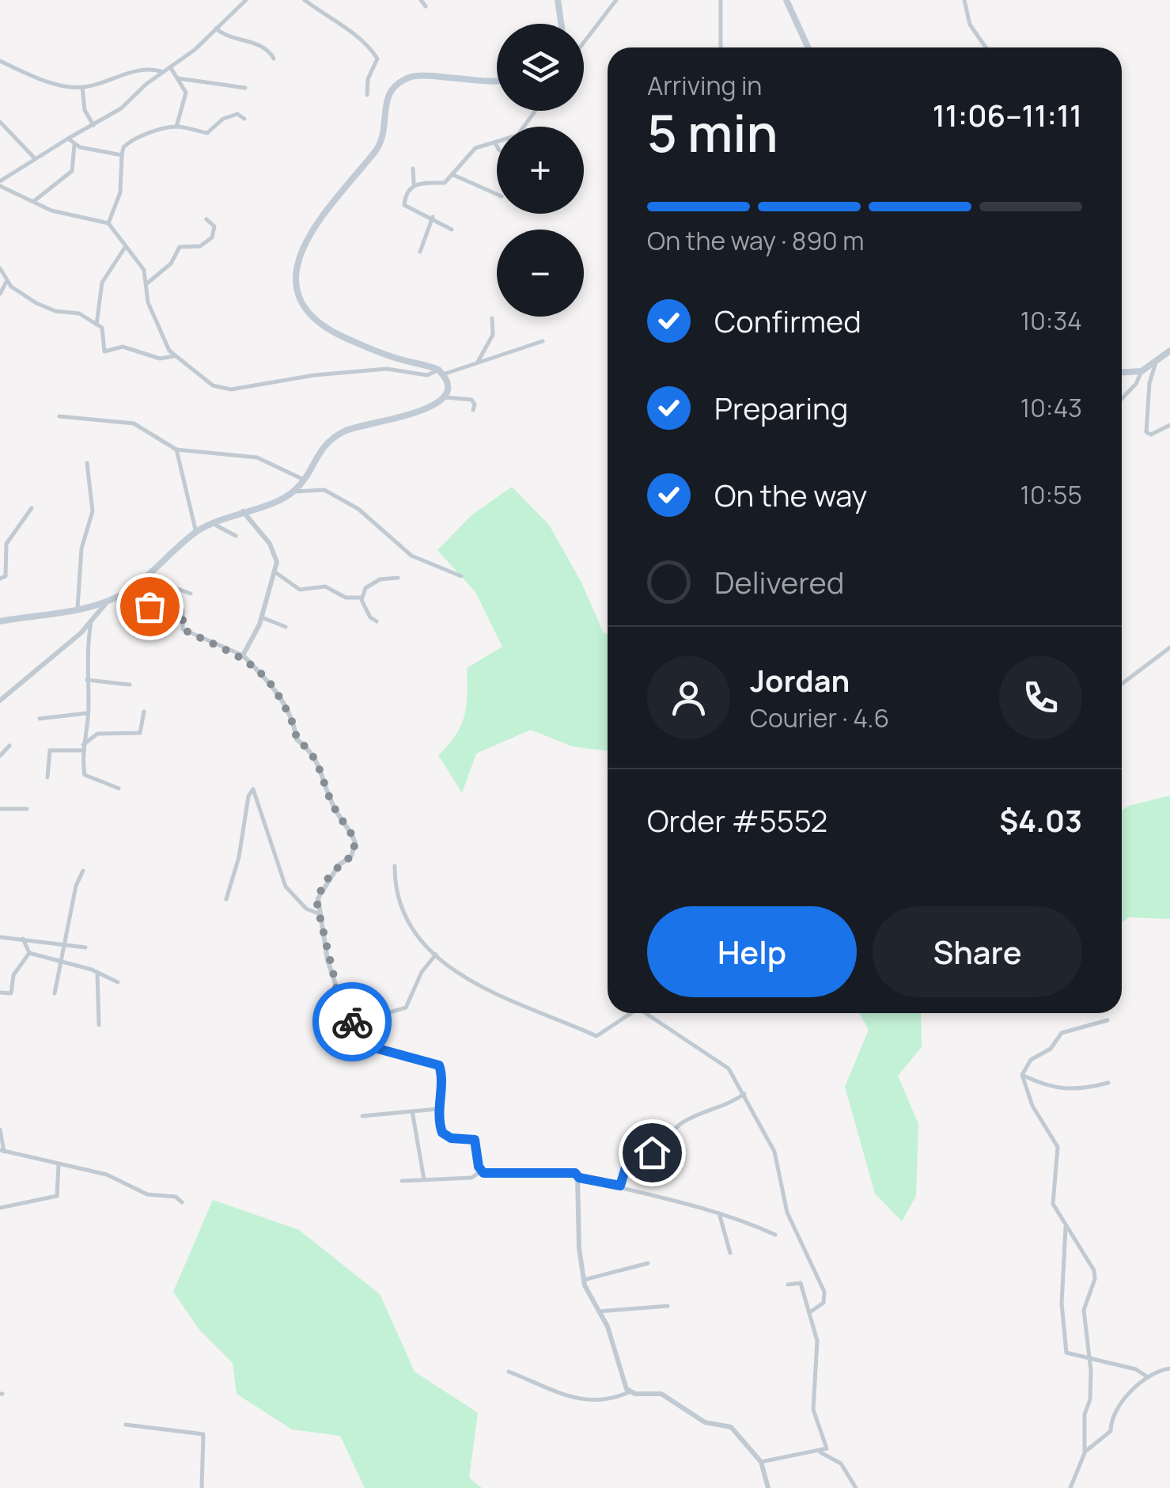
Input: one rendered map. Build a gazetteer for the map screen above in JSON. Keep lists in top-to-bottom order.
{
  "page": {
    "map_buttons": ["+", "−"],
    "heading": ["5 min", "Arriving in", "11:06–11:11"],
    "panel": [
      "Jordan",
      "Courier · 4.6",
      "Order #5552",
      "$4.03"
    ],
    "bar": "On the way · 890 m",
    "list": [
      ["Confirmed", "10:34"],
      ["Preparing", "10:43"],
      ["On the way", "10:55"],
      "Delivered"
    ],
    "buttons": ["Help", "Share"]
  }
}
